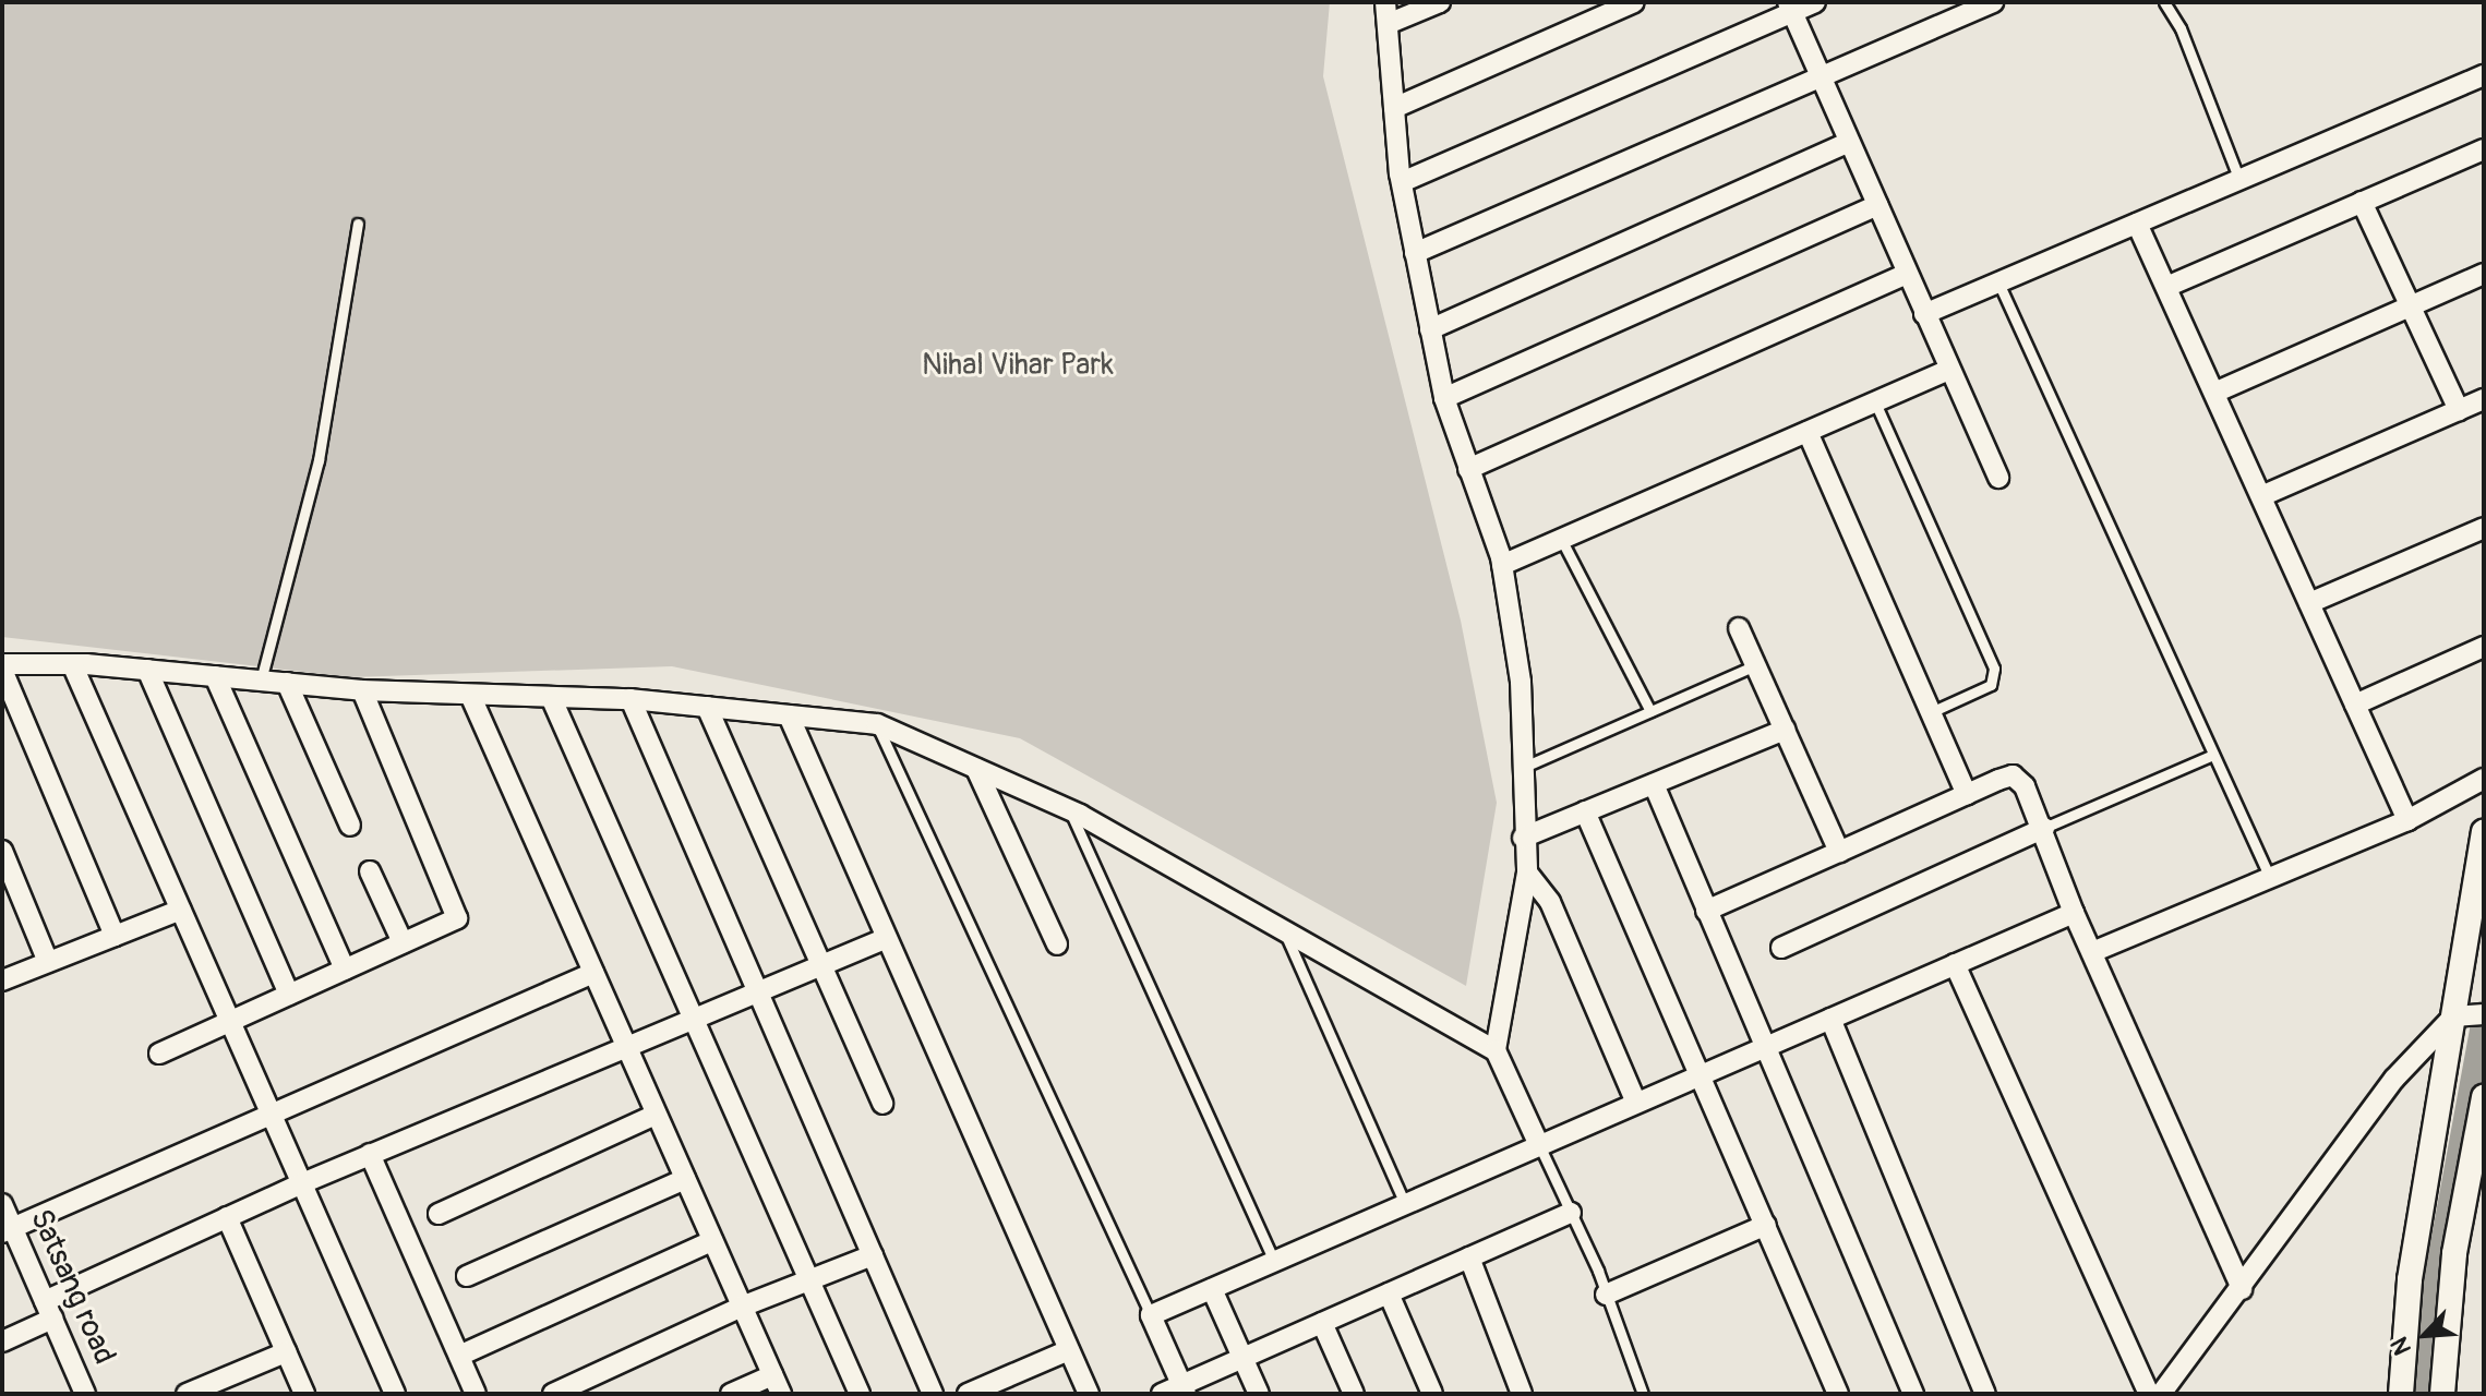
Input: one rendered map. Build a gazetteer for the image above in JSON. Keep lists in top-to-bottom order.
{
  "streets": {
    "street": ["Satsang road"]
  },
  "parks": ["Nihal Vihar Park"],
  "north": "bottom left"
}
